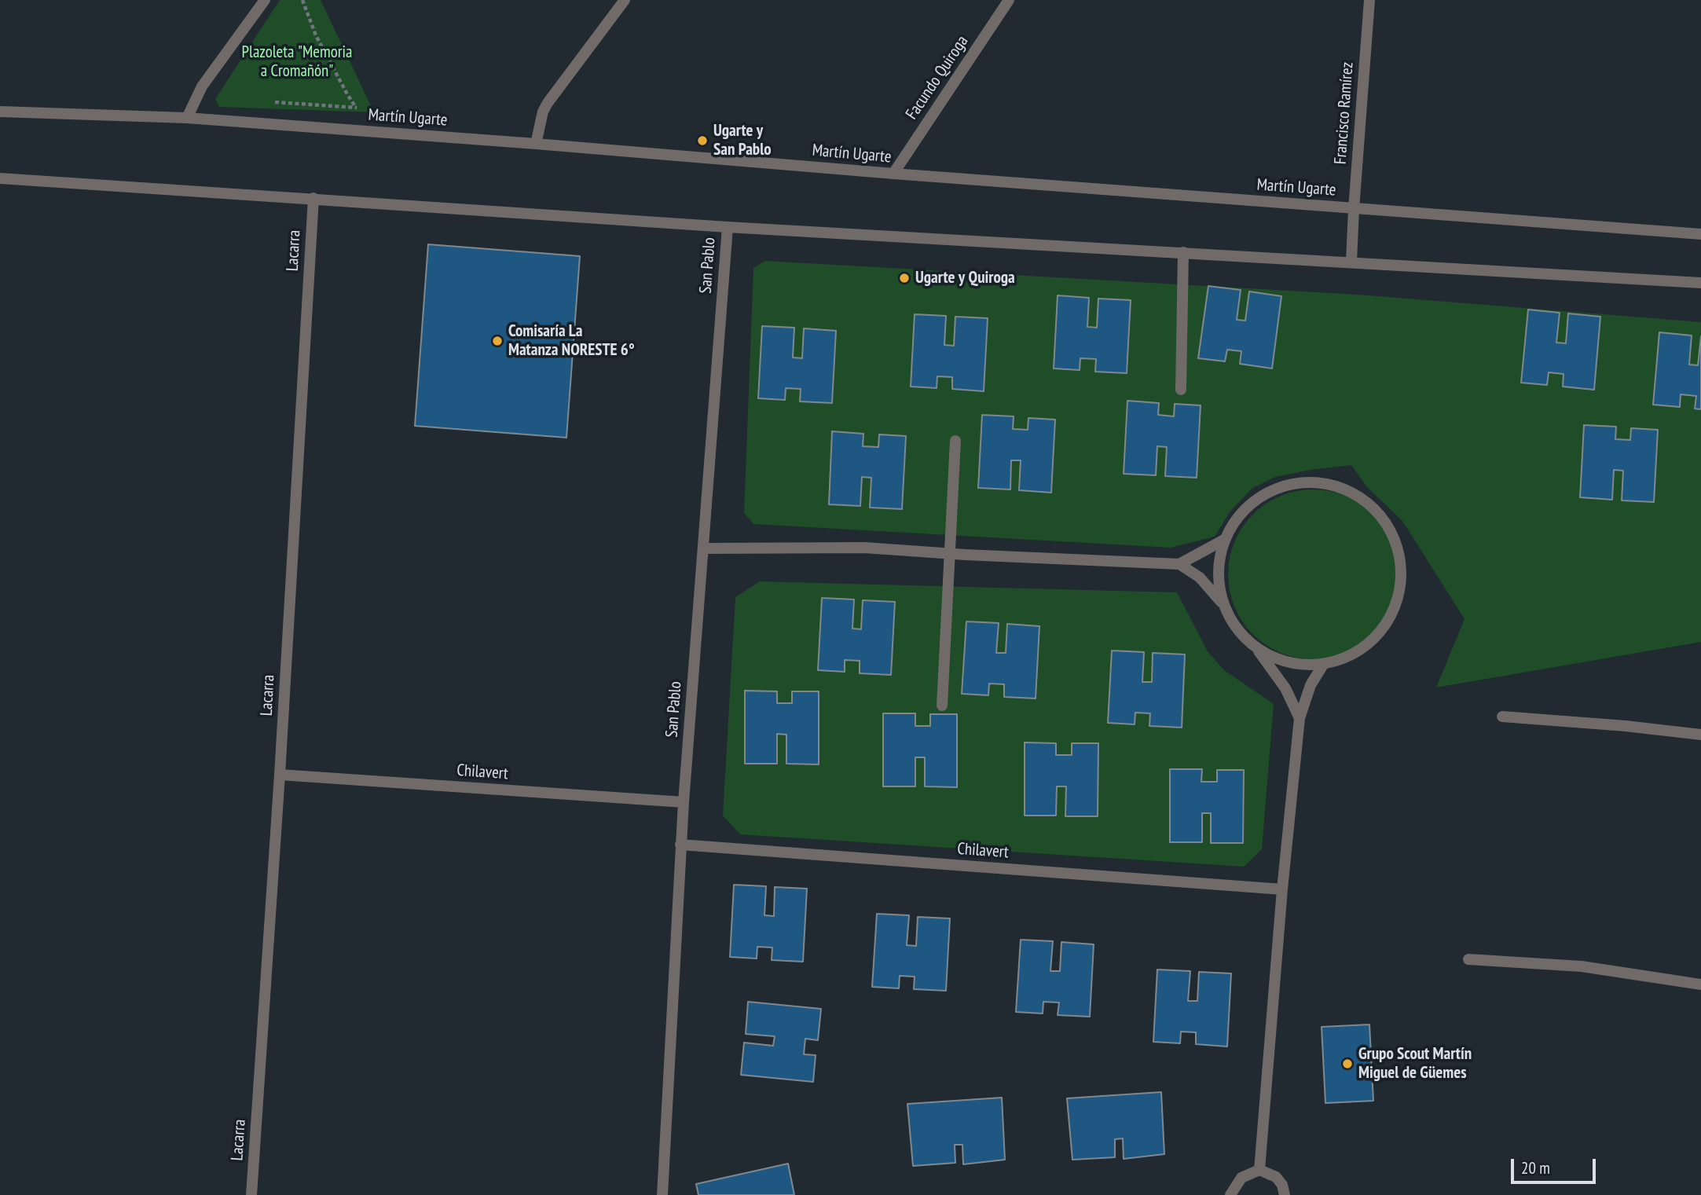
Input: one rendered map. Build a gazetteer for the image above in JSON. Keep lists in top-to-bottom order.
{
  "streets": {
    "street": [
      "Facundo Quiroga",
      "Francisco Ramírez",
      "Martín Ugarte",
      "Lacarra",
      "San Pablo",
      "Chilavert"
    ]
  },
  "crossings": [
    ["Facundo Quiroga", "Martín Ugarte"],
    ["Francisco Ramírez", "Martín Ugarte"],
    ["Lacarra", "Chilavert"],
    ["San Pablo", "Chilavert"]
  ],
  "parks": ["Plazoleta \"Memoria a Cromañón\""],
  "places": [
    "Ugarte y San Pablo",
    "Ugarte y Quiroga",
    "Comisaría La Matanza NORESTE 6°",
    "Grupo Scout Martín Miguel de Güemes"
  ],
  "scale_bar": "20 m"
}
